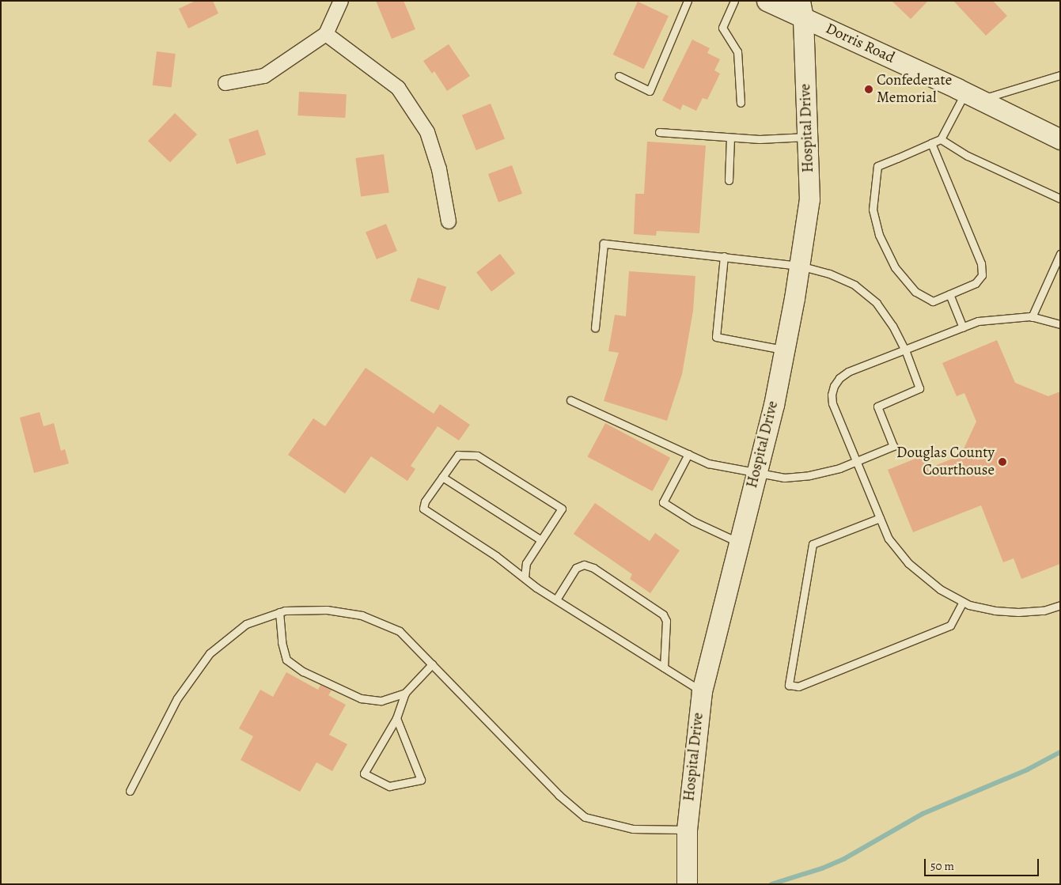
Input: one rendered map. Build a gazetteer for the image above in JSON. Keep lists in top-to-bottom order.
{
  "streets": {
    "street": ["Dorris Road", "Hospital Drive"]
  },
  "crossings": [
    ["Dorris Road", "Hospital Drive"]
  ],
  "places": ["Confederate Memorial", "Douglas County Courthouse"],
  "scale_bar": "50 m"
}
